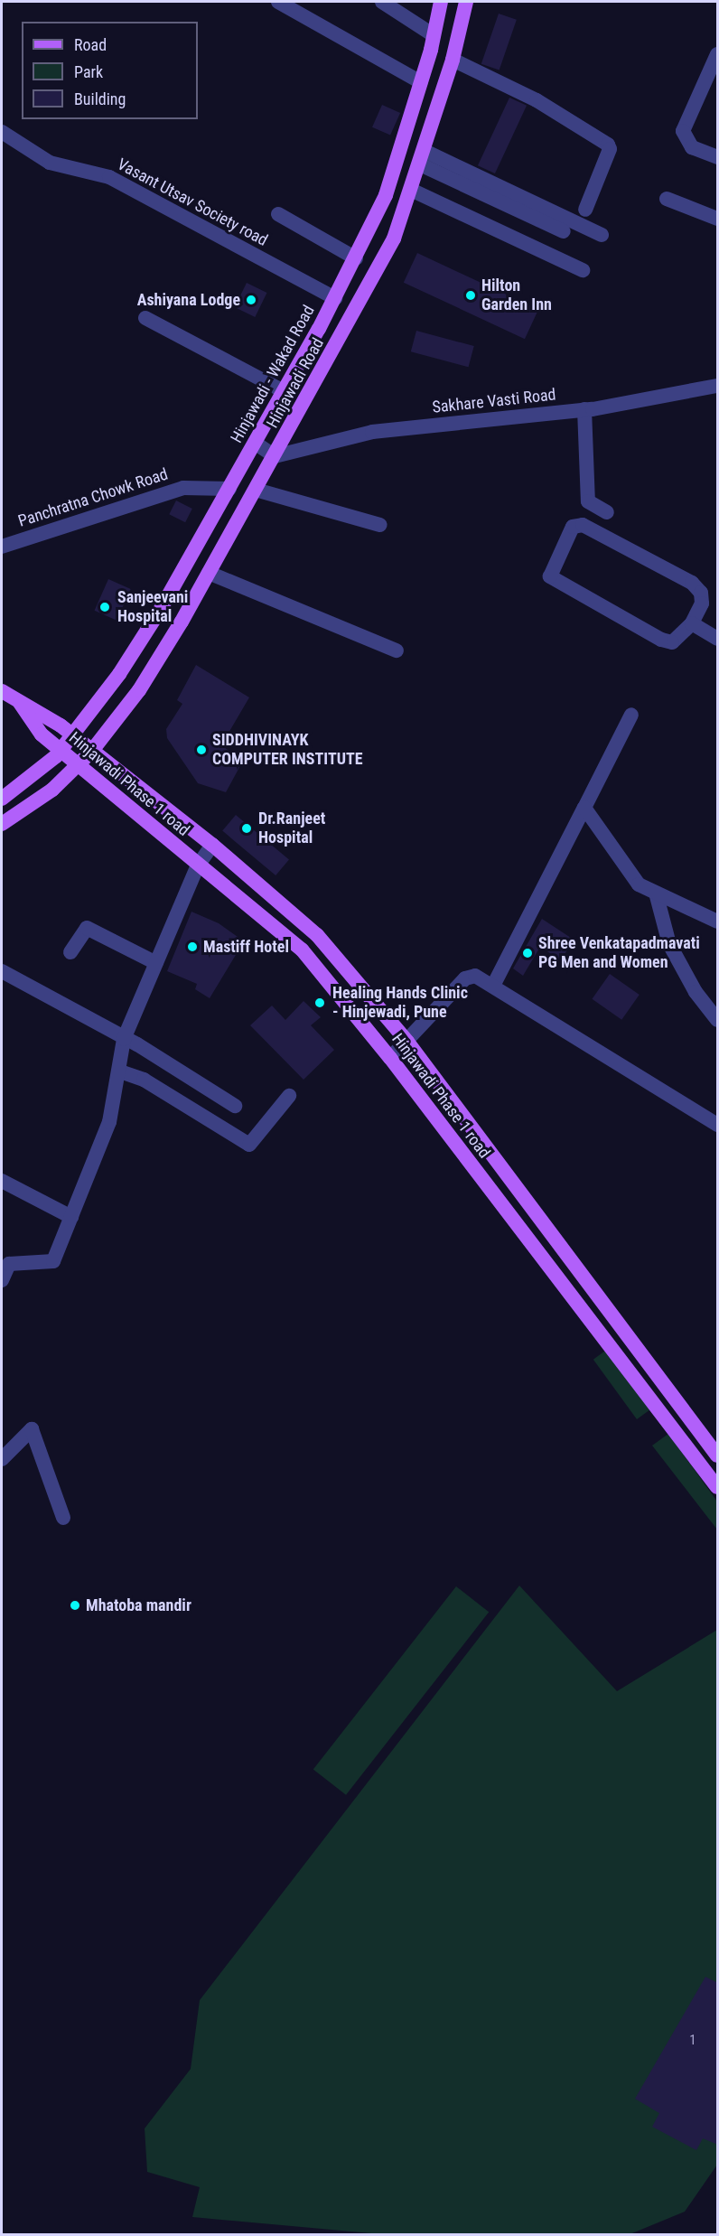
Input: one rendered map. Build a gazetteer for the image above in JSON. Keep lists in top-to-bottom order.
{
  "streets": {
    "main road": ["Hinjawadi - Wakad Road", "Hinjawadi Road", "Hinjawadi Phase 1 road"],
    "street": ["Vasant Utsav Society road", "Sakhare Vasti Road", "Panchratna Chowk Road"]
  },
  "crossings": [
    ["Vasant Utsav Society road", "Hinjawadi - Wakad Road"],
    ["Hinjawadi - Wakad Road", "Panchratna Chowk Road"],
    ["Hinjawadi - Wakad Road", "Hinjawadi Phase 1 road"],
    ["Hinjawadi Road", "Sakhare Vasti Road"],
    ["Hinjawadi Road", "Hinjawadi Phase 1 road"]
  ],
  "places": [
    "Hilton Garden Inn",
    "Ashiyana Lodge",
    "Sanjeevani Hospital",
    "SIDDHIVINAYK COMPUTER INSTITUTE",
    "Dr.Ranjeet Hospital",
    "Mastiff Hotel",
    "Shree Venkatapadmavati PG Men and Women",
    "Healing Hands Clinic - Hinjewadi, Pune",
    "Mhatoba mandir"
  ],
  "house_numbers": ["1"],
  "legend": ["Road", "Park", "Building"]
}
